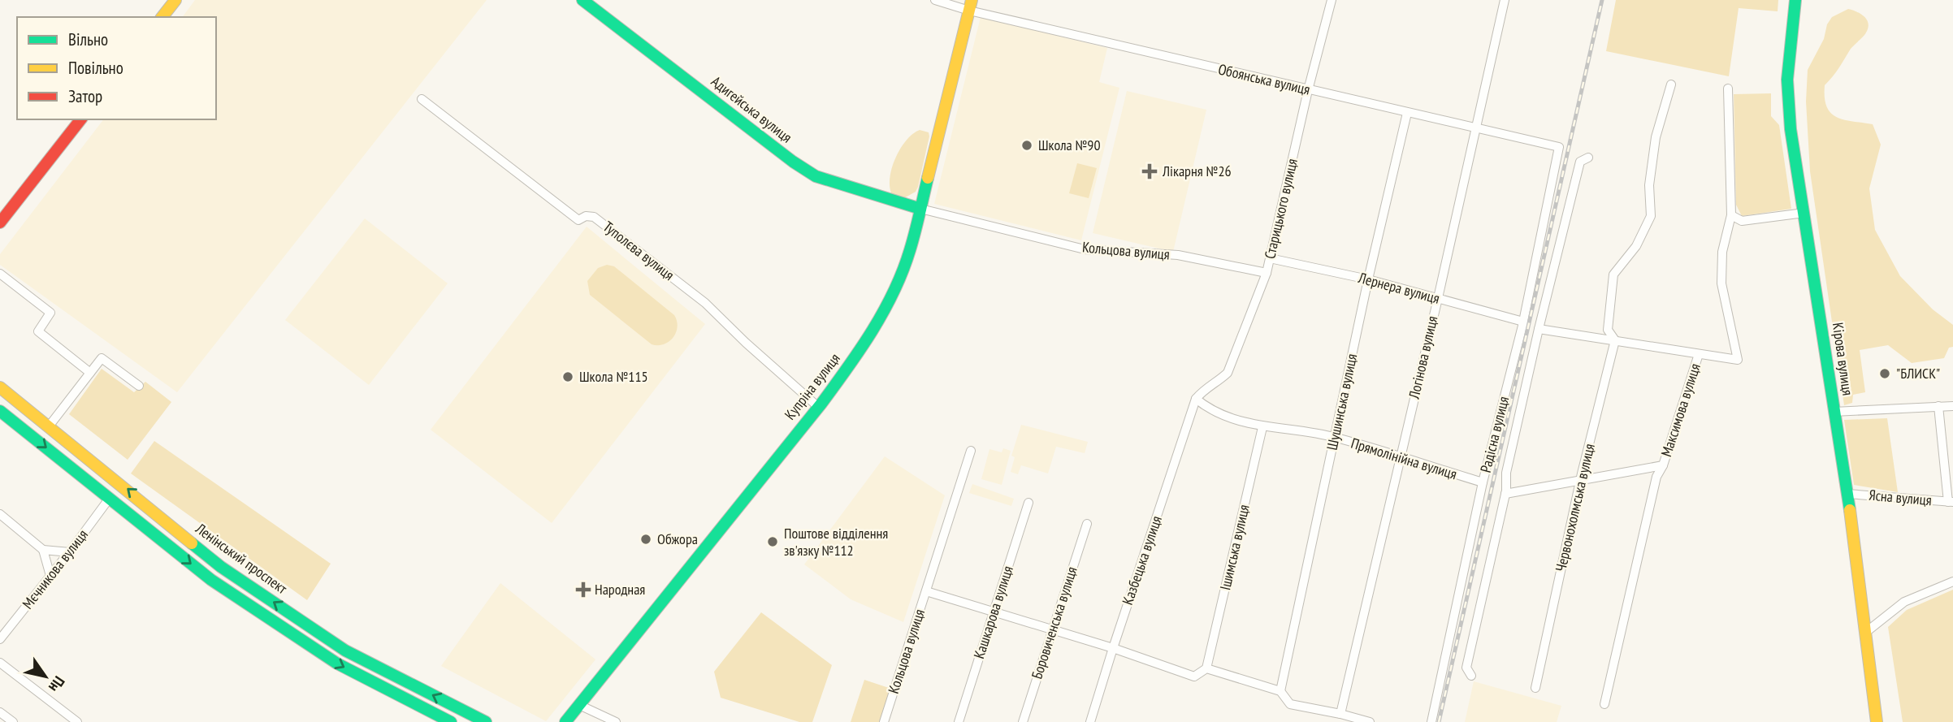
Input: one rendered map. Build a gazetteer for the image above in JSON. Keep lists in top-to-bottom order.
{
  "streets": {
    "main road": [
      "Адигейська вулиця",
      "Кірова вулиця",
      "Купріна вулиця",
      "Ленінський проспект"
    ],
    "street": [
      "Обоянська вулиця",
      "Старицького вулиця",
      "Туполєва вулиця",
      "Кольцова вулиця",
      "Лернера вулиця",
      "Логінова вулиця",
      "Шушинська вулиця",
      "Максимова вулиця",
      "Радісна вулиця",
      "Прямолінійна вулиця",
      "Ясна вулиця",
      "Червонохолмська вулиця",
      "Ішимська вулиця",
      "Казбецька вулиця",
      "Мєчникова вулиця",
      "Кашкарова вулиця",
      "Боровиченська вулиця"
    ]
  },
  "crossings": [
    ["Обоянська вулиця", "Старицького вулиця"],
    ["Обоянська вулиця", "Логінова вулиця"],
    ["Обоянська вулиця", "Купріна вулиця"],
    ["Обоянська вулиця", "Шушинська вулиця"],
    ["Обоянська вулиця", "Радісна вулиця"],
    ["Адигейська вулиця", "Кольцова вулиця"],
    ["Адигейська вулиця", "Купріна вулиця"],
    ["Старицького вулиця", "Кольцова вулиця"],
    ["Старицького вулиця", "Лернера вулиця"],
    ["Старицького вулиця", "Прямолінійна вулиця"],
    ["Старицького вулиця", "Казбецька вулиця"],
    ["Туполєва вулиця", "Купріна вулиця"],
    ["Кольцова вулиця", "Купріна вулиця"],
    ["Лернера вулиця", "Логінова вулиця"],
    ["Лернера вулиця", "Шушинська вулиця"],
    ["Лернера вулиця", "Радісна вулиця"],
    ["Логінова вулиця", "Прямолінійна вулиця"],
    ["Кірова вулиця", "Ясна вулиця"],
    ["Шушинська вулиця", "Прямолінійна вулиця"],
    ["Радісна вулиця", "Прямолінійна вулиця"],
    ["Прямолінійна вулиця", "Ішимська вулиця"],
    ["Прямолінійна вулиця", "Казбецька вулиця"]
  ],
  "places": {
    "other": [
      "Школа №90",
      "\"БЛИСК\"",
      "Школа №115",
      "Обжора",
      "Поштове відділення зв'язку №112"
    ],
    "health": ["Лікарня №26", "Народная"]
  },
  "legend": ["Вільно", "Повільно", "Затор"],
  "north": "bottom right"
}
